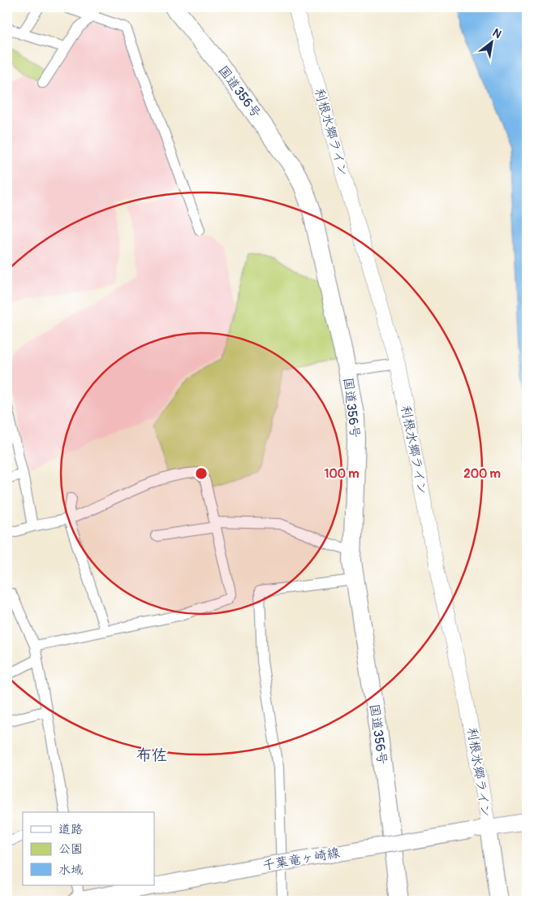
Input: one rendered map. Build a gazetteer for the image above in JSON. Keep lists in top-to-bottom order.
{
  "streets": {
    "highway": ["国道356号"],
    "main road": ["利根水郷ライン", "千葉竜ヶ崎線"]
  },
  "crossings": [
    ["利根水郷ライン", "千葉竜ヶ崎線"]
  ],
  "districts": ["布佐"],
  "legend": ["道路", "公園", "水域"],
  "north": "top right",
  "rings": ["100 m", "200 m"]
}
